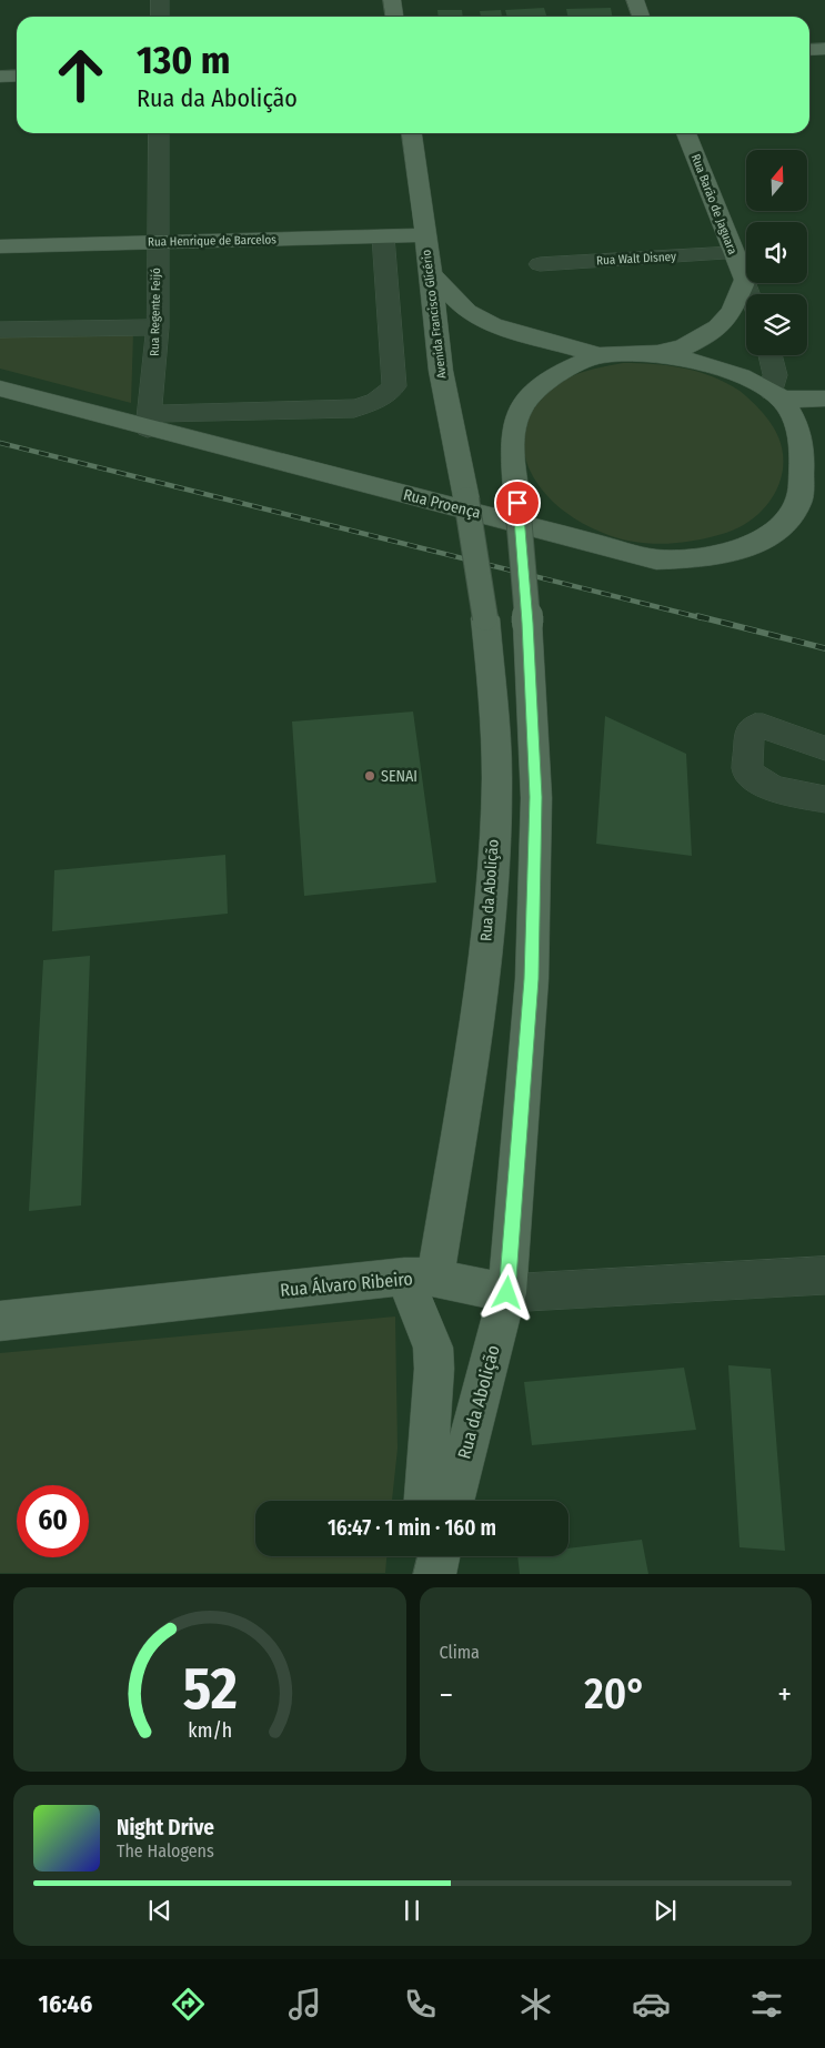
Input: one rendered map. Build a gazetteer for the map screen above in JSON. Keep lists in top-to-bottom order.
{
  "streets": {
    "main road": [
      "Rua Barão de Jaguara",
      "Rua Henrique de Barcelos",
      "Avenida Francisco Glicério",
      "Rua Proença",
      "Rua da Abolição",
      "Rua Álvaro Ribeiro"
    ],
    "street": ["Rua Walt Disney", "Rua Regente Feijó"]
  },
  "crossings": [
    ["Rua Barão de Jaguara", "Rua Walt Disney"],
    ["Rua Henrique de Barcelos", "Rua Regente Feijó"],
    ["Rua Henrique de Barcelos", "Avenida Francisco Glicério"],
    ["Rua Henrique de Barcelos", "Rua Proença"],
    ["Rua Regente Feijó", "Rua Proença"],
    ["Avenida Francisco Glicério", "Rua da Abolição"],
    ["Rua da Abolição", "Rua Álvaro Ribeiro"]
  ],
  "places": ["SENAI"],
  "north": "top",
  "page": {
    "turn": ["130 m", "Rua da Abolição"],
    "limit": "60",
    "trip": "16:47 · 1 min · 160 m",
    "tile": "Clima",
    "heat": ["−", "20°", "+"],
    "song": ["Night Drive", "The Halogens"],
    "tabs": "16:46",
    "gauge": ["52", "km/h"]
  }
}
